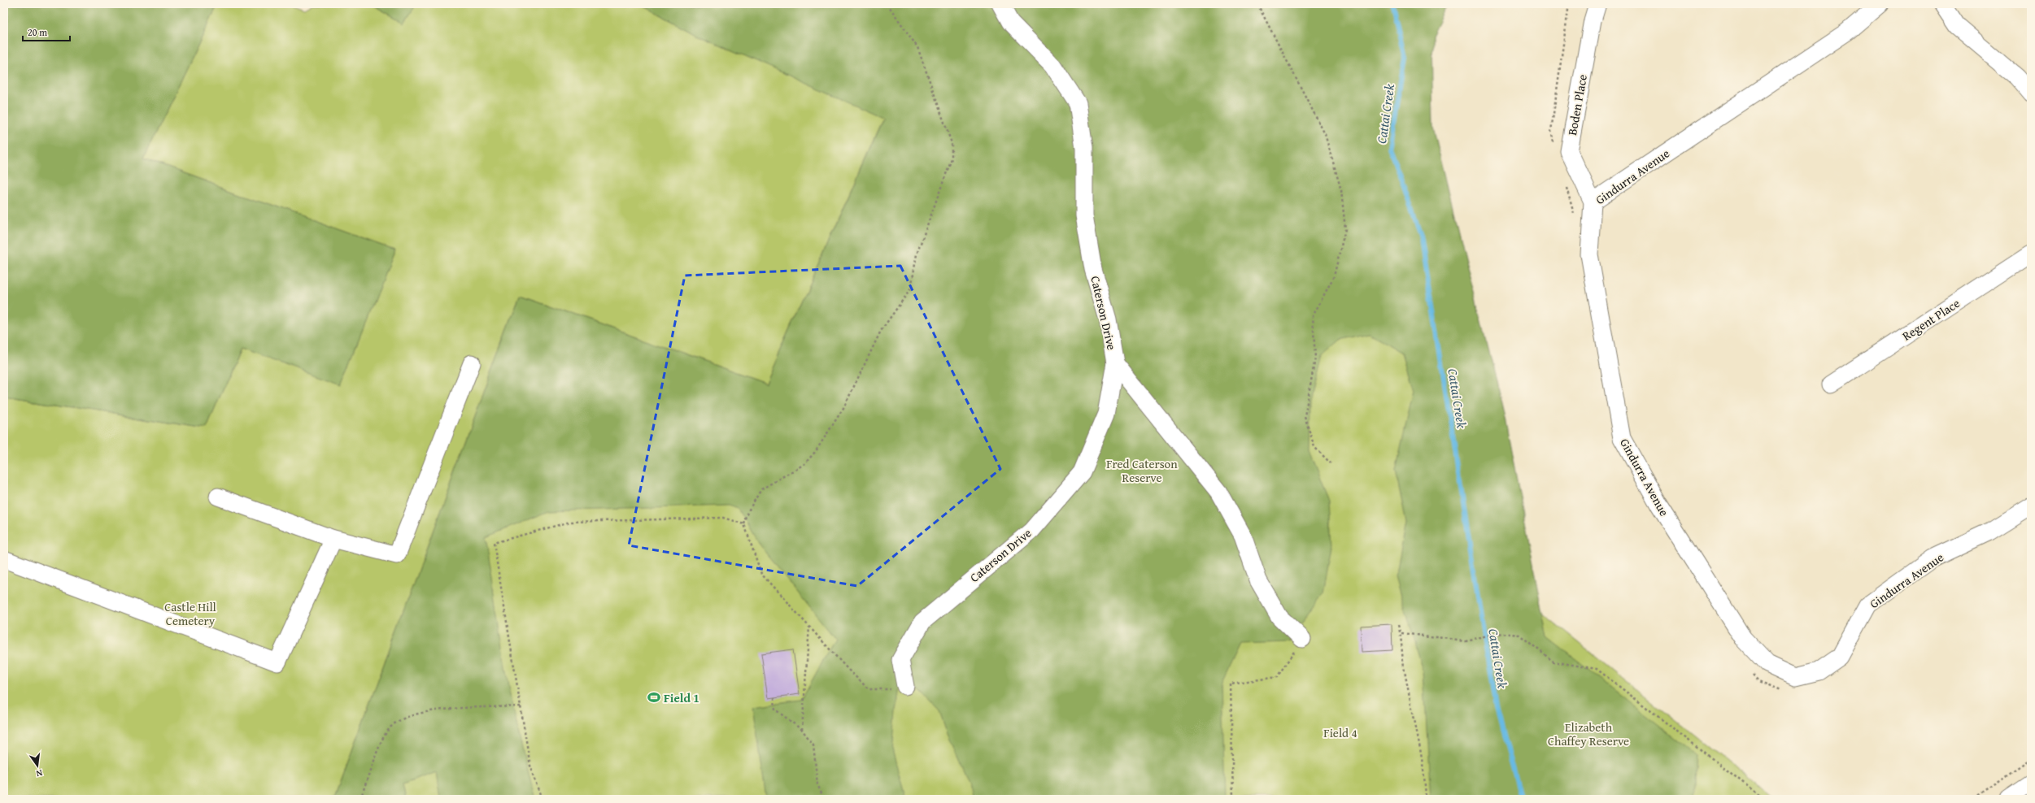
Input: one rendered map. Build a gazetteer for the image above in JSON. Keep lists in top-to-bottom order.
{
  "streets": {
    "street": [
      "Boden Place",
      "Gindurra Avenue",
      "Caterson Drive",
      "Regent Place"
    ]
  },
  "crossings": [
    ["Boden Place", "Gindurra Avenue"]
  ],
  "water": ["Cattai Creek"],
  "parks": [
    "Fred Caterson Reserve",
    "Castle Hill Cemetery",
    "Elizabeth Chaffey Reserve",
    "Field 4"
  ],
  "places": {
    "sports": ["Field 1"]
  },
  "scale_bar": "20 m",
  "north": "bottom"
}
